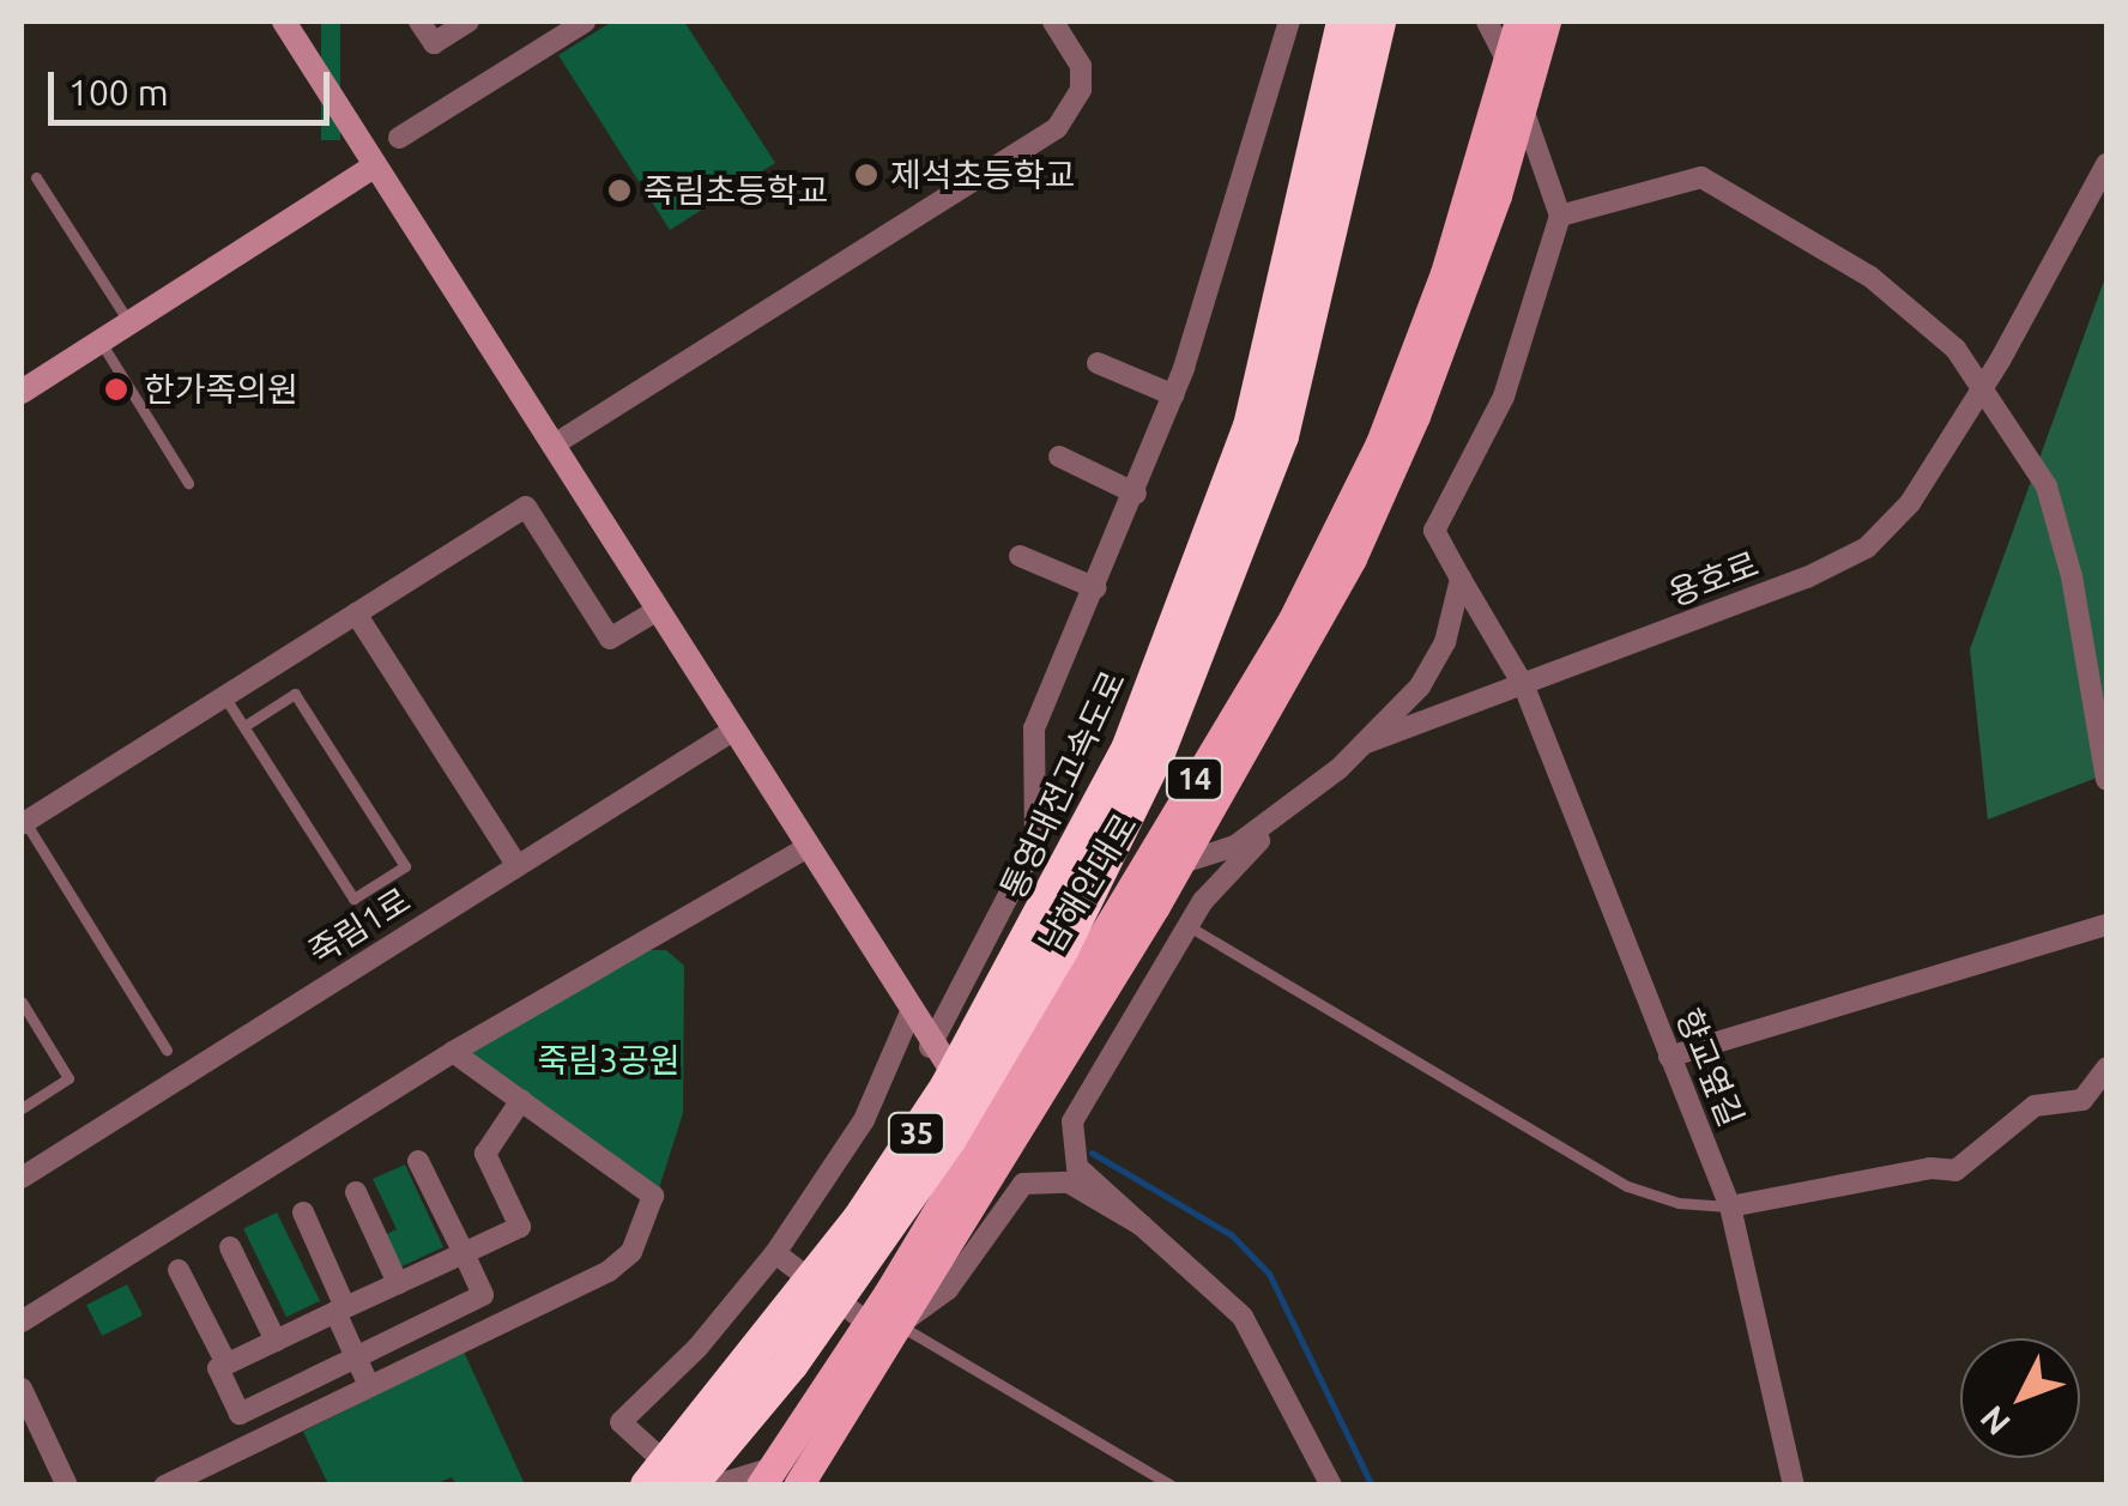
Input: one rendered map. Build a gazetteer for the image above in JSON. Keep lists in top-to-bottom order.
{
  "streets": {
    "highway": ["통영대전고속도로", "35"],
    "main road": ["14", "남해안대로"],
    "street": ["용호로", "죽림1로", "향교옆길"]
  },
  "crossings": [
    ["용호로", "남해안대로"],
    ["용호로", "향교옆길"]
  ],
  "parks": ["죽림3공원"],
  "places": ["제석초등학교", "죽림초등학교", "한가족의원"],
  "scale_bar": "100 m",
  "north": "bottom left"
}
